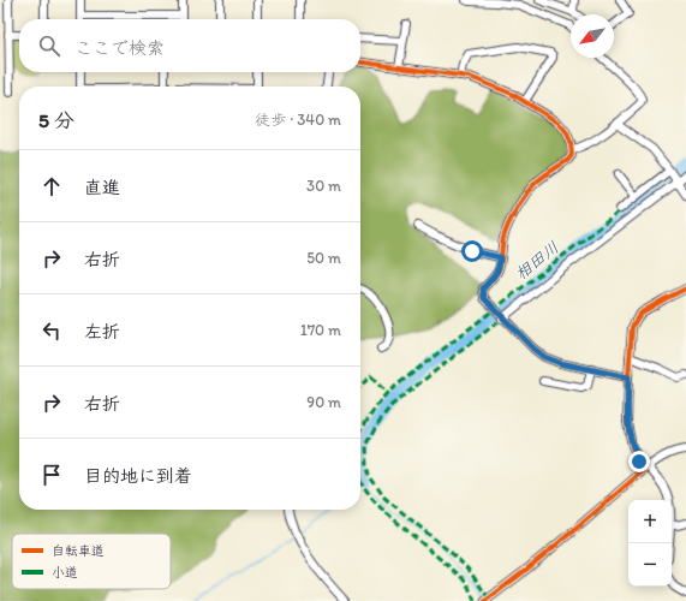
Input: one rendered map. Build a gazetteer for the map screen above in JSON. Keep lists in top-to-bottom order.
{
  "water": ["相田川"],
  "legend": ["自転車道", "小道"],
  "north": "bottom left",
  "page": {
    "search": "ここで検索",
    "heading": ["5 分", "徒歩 · 340 m"],
    "list": [
      ["直進", "30 m"],
      ["右折", "50 m"],
      ["左折", "170 m"],
      ["右折", "90 m"],
      "目的地に到着"
    ],
    "map_buttons": ["+", "−"]
  }
}
